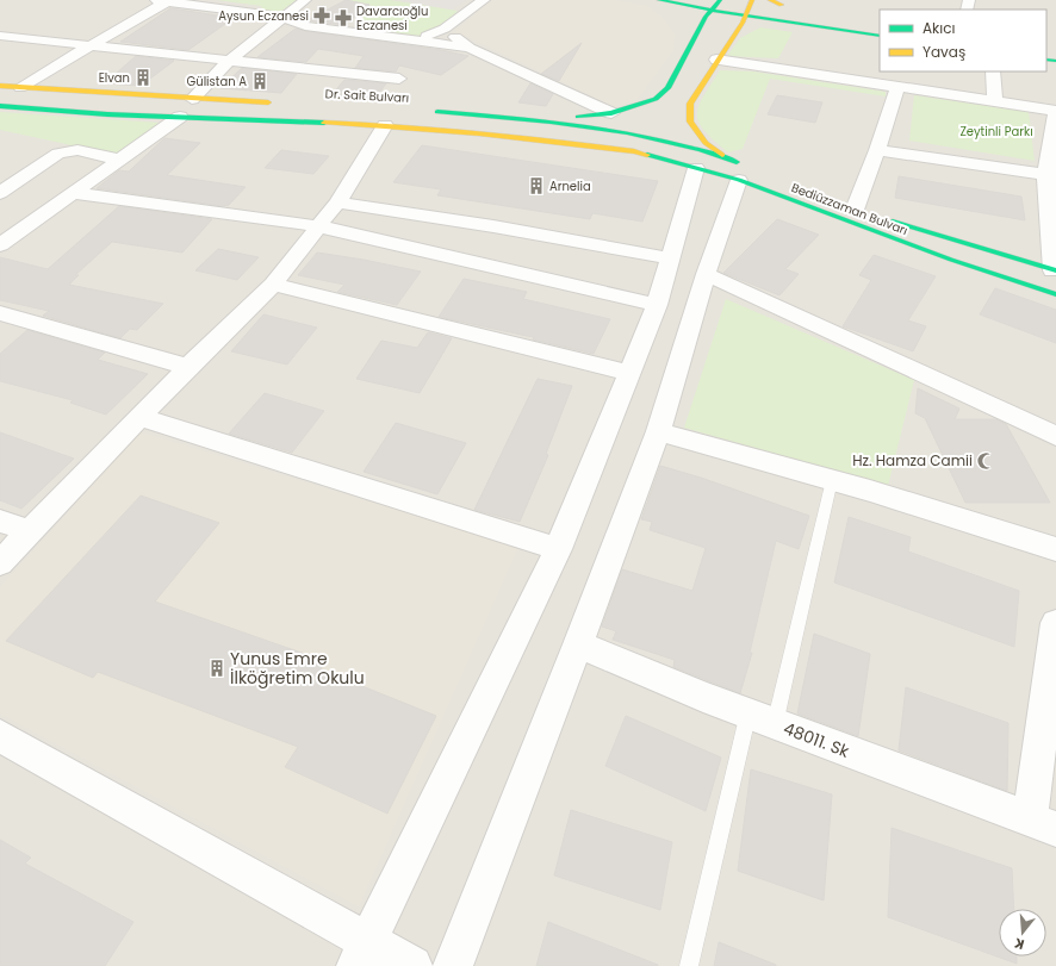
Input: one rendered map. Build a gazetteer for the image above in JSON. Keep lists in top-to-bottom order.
{
  "streets": {
    "main road": ["Dr. Sait Bulvarı", "Bediüzzaman Bulvarı"],
    "street": ["48011. Sk"]
  },
  "crossings": [
    ["Dr. Sait Bulvarı", "Bediüzzaman Bulvarı"]
  ],
  "parks": ["Zeytinli Parkı"],
  "places": {
    "pharmacy": ["Aysun Eczanesi", "Davarcıoğlu Eczanesi"],
    "building": [
      "Elvan",
      "Gülistan A",
      "Arnelia",
      "Yunus Emre İlköğretim Okulu"
    ],
    "mosque": ["Hz. Hamza Camii"]
  },
  "legend": ["Akıcı", "Yavaş"],
  "north": "bottom"
}
